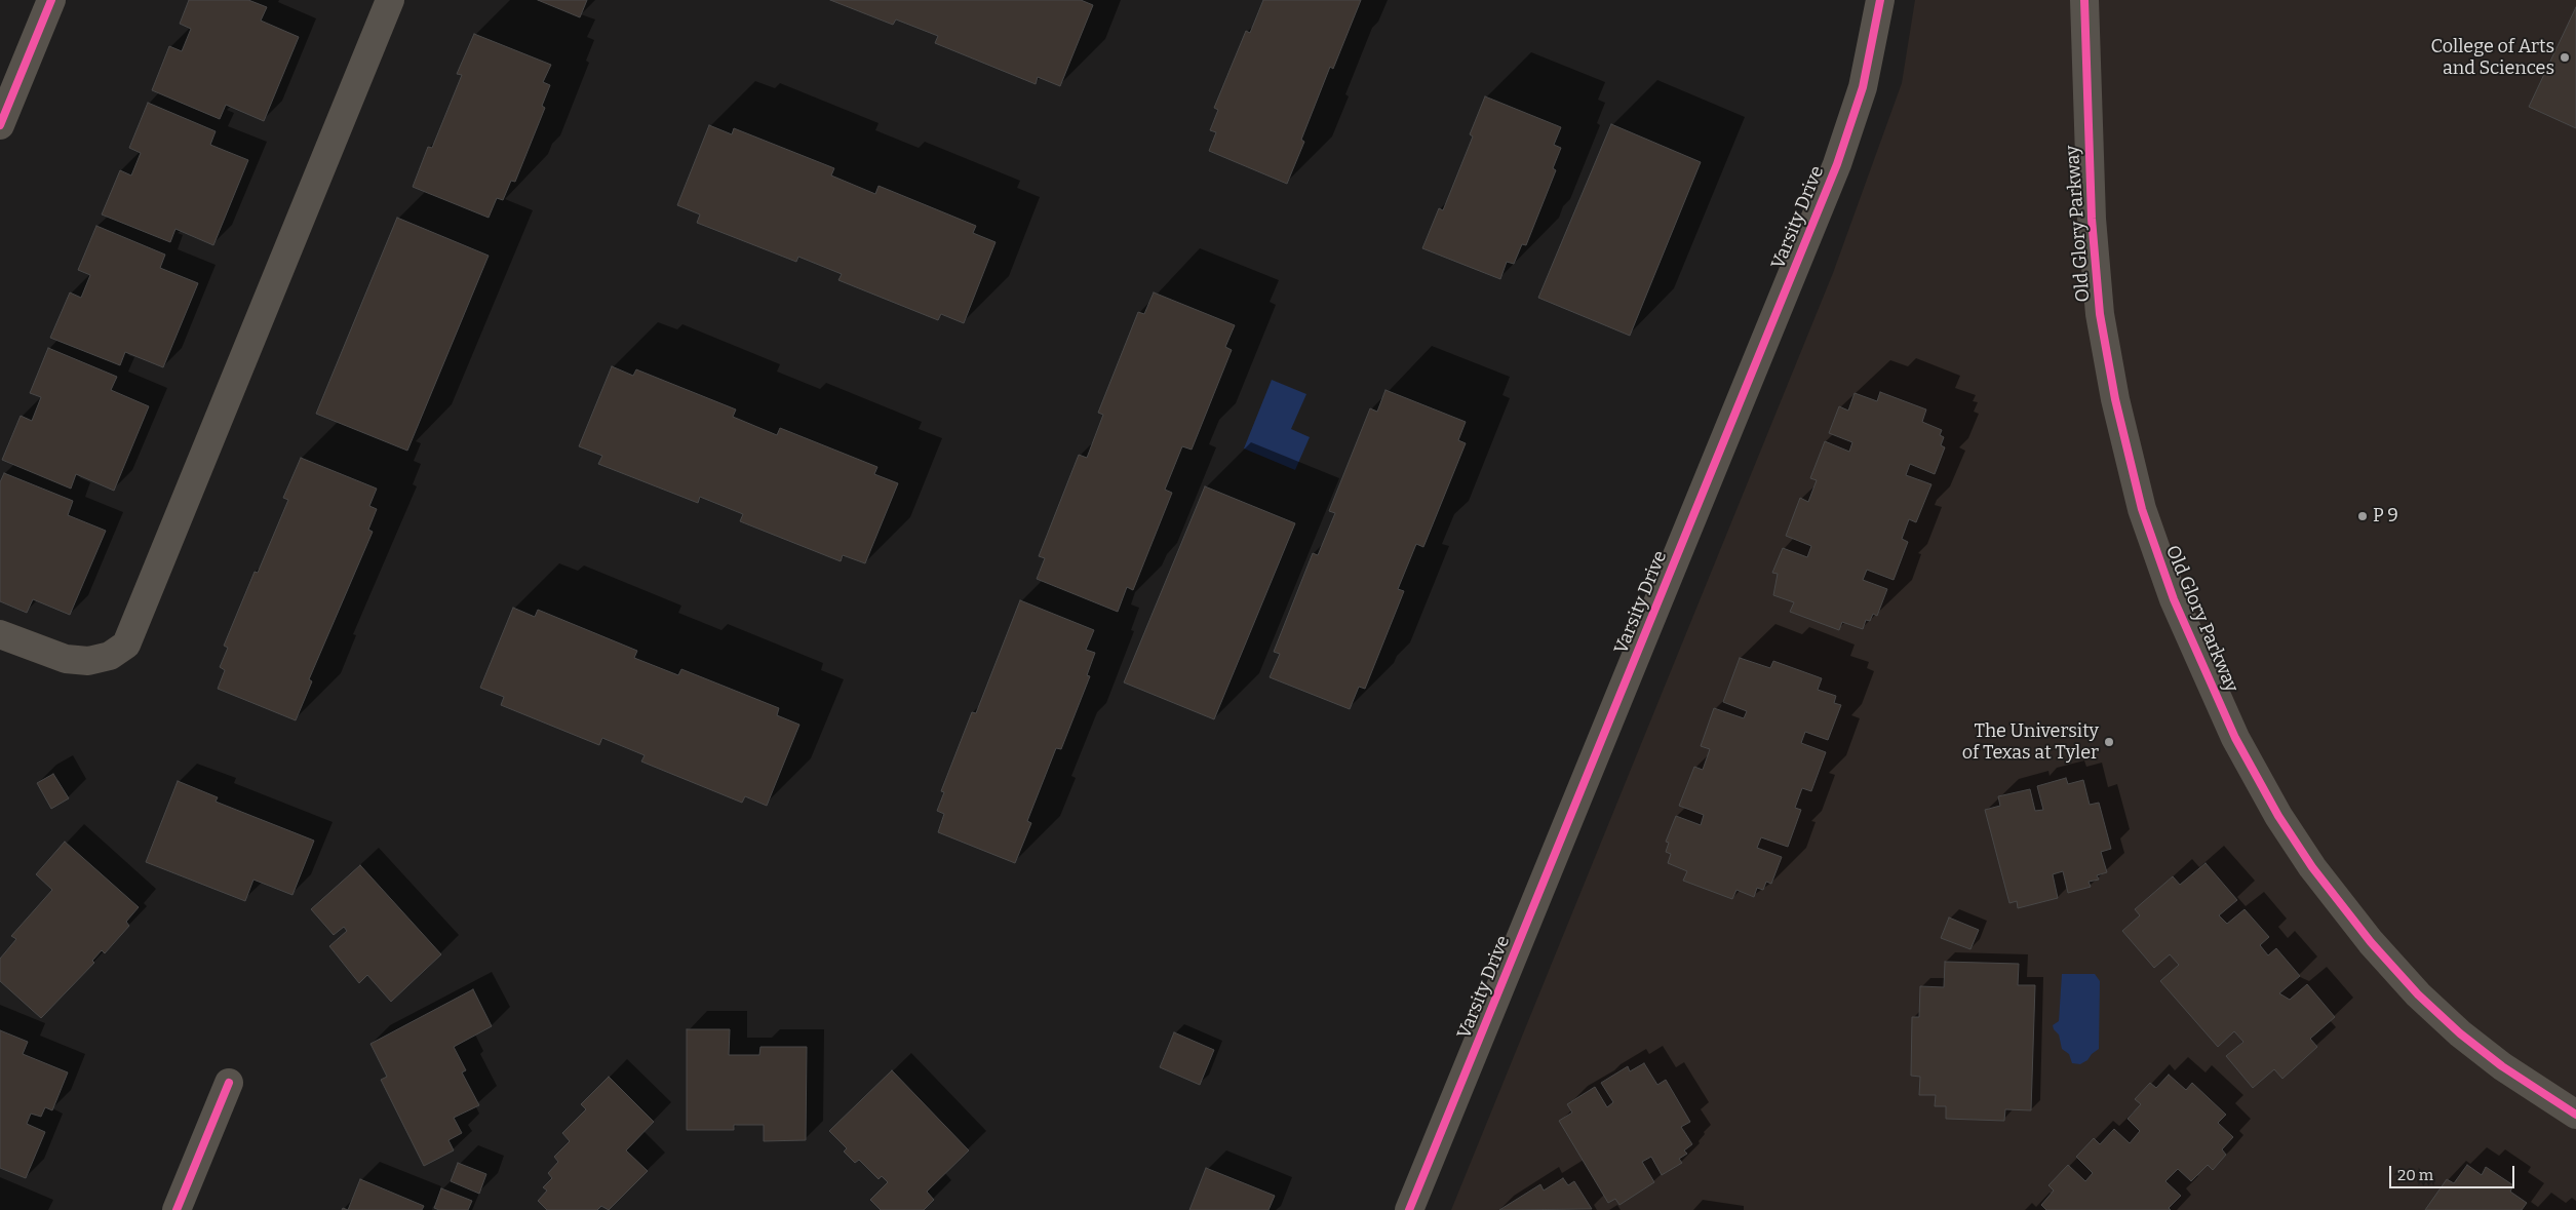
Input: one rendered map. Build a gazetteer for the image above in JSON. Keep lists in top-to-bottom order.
{
  "streets": {
    "street": ["Varsity Drive", "Old Glory Parkway"]
  },
  "places": ["College of Arts and Sciences", "P 9", "The University of Texas at Tyler"],
  "scale_bar": "20 m"
}
